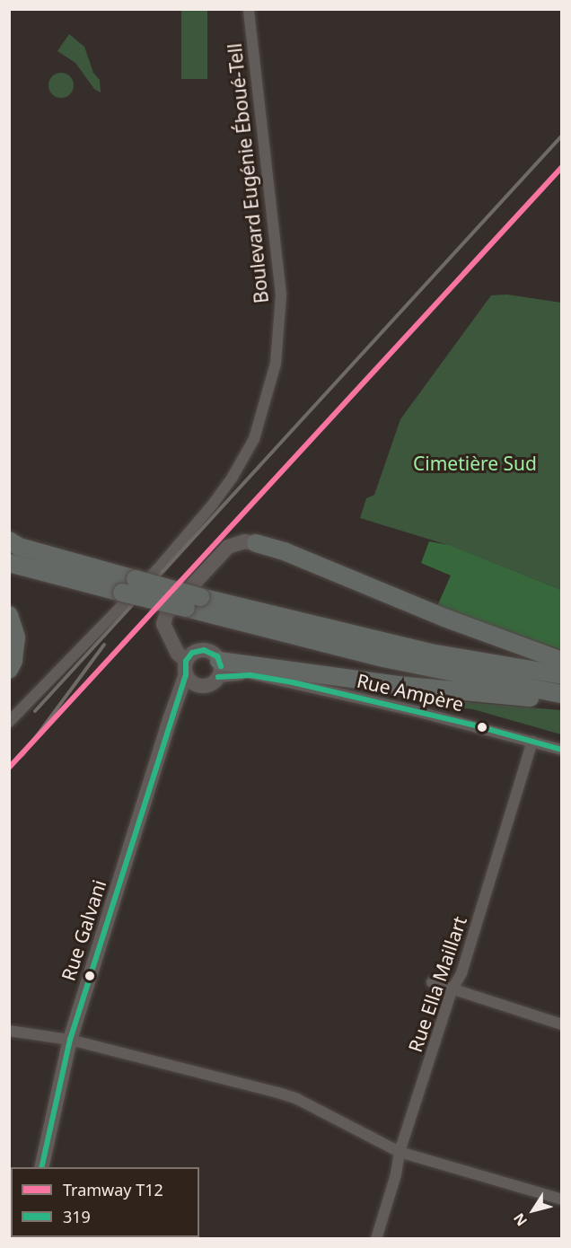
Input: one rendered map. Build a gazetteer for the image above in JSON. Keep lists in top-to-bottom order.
{
  "streets": {
    "street": [
      "Boulevard Eugénie Éboué-Tell",
      "Rue Ampère",
      "Rue Galvani",
      "Rue Ella Maillart"
    ]
  },
  "crossings": [
    ["Rue Ampère", "Rue Galvani"],
    ["Rue Ampère", "Rue Ella Maillart"]
  ],
  "parks": ["Cimetière Sud"],
  "lines": ["tram line T12", "transit line 319"],
  "legend": ["Tramway T12", "319"],
  "north": "bottom left"
}
